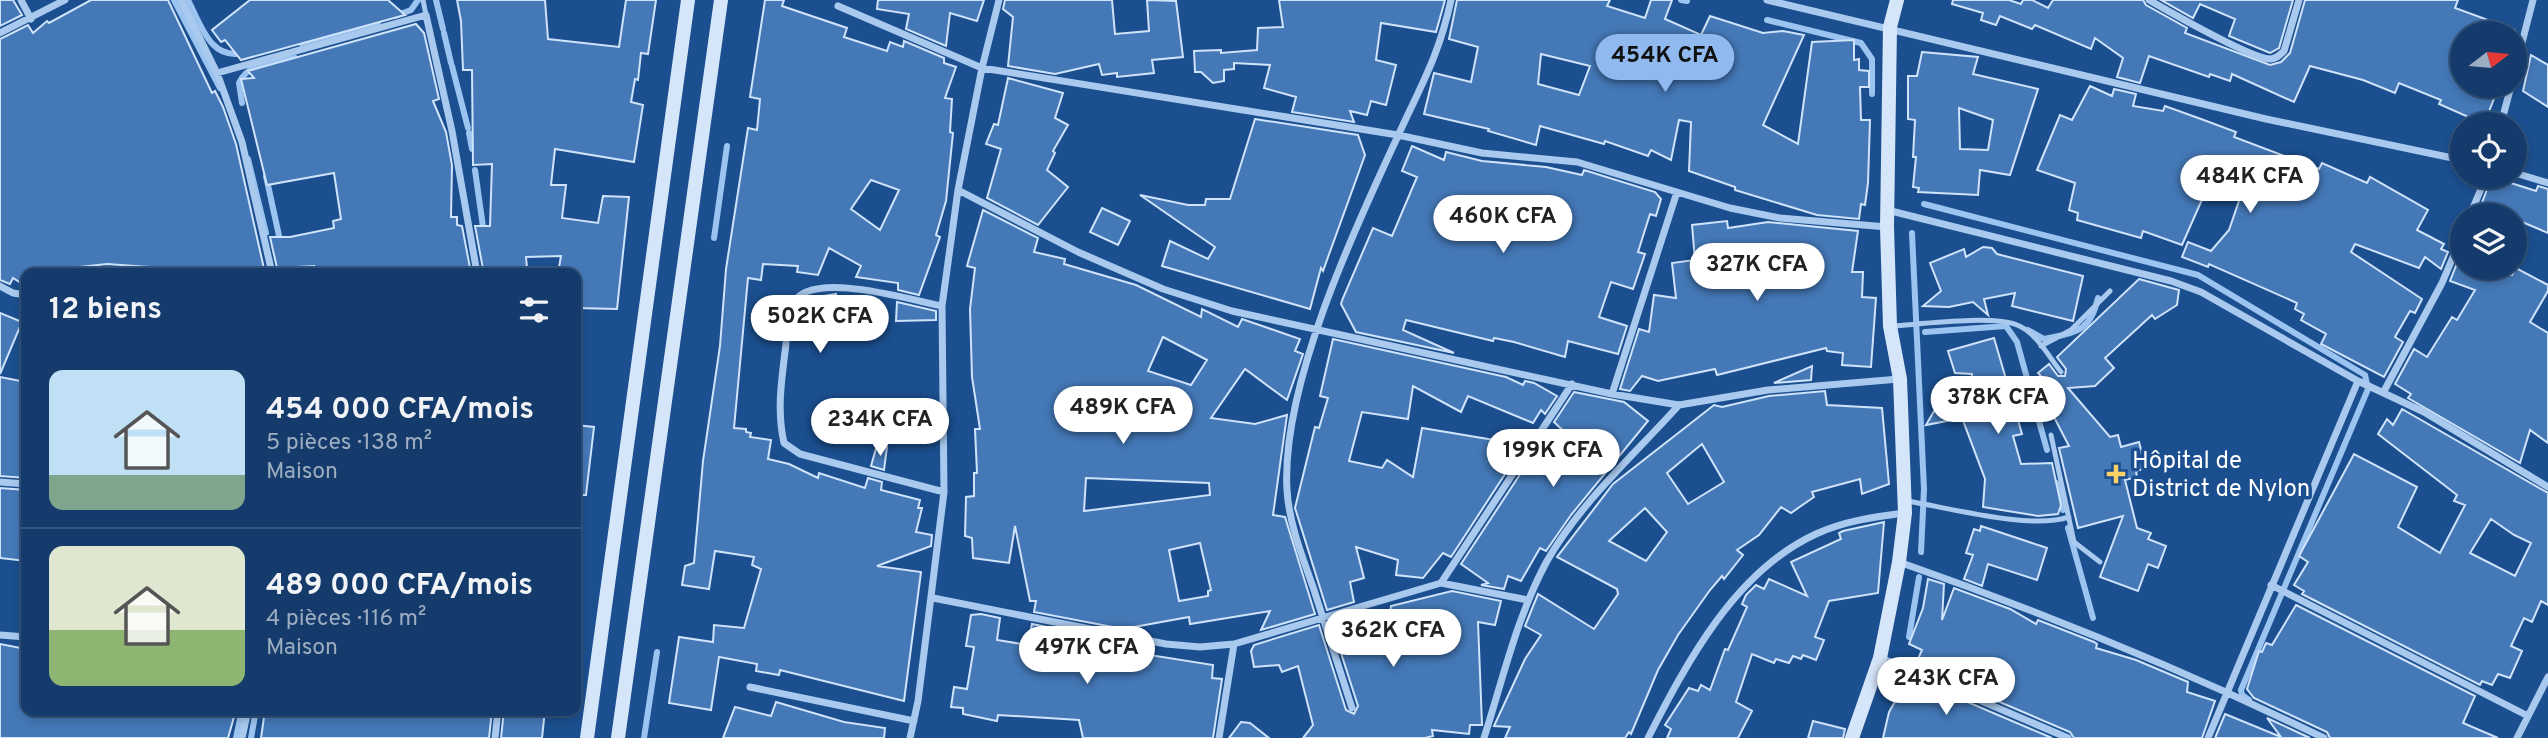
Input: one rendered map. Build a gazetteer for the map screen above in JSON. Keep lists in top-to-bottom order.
{
  "places": {
    "health": ["Hôpital de District de Nylon"]
  },
  "north": "right",
  "page": {
    "price": [
      "454K CFA",
      "484K CFA",
      "460K CFA",
      "327K CFA",
      "502K CFA",
      "378K CFA",
      "489K CFA",
      "234K CFA",
      "199K CFA",
      "362K CFA",
      "497K CFA",
      "243K CFA"
    ],
    "heading": "12 biens",
    "list": [
      {
        "name": "454 000 CFA/mois",
        "note": "5 pièces · 138 m² · Maison"
      },
      {
        "name": "489 000 CFA/mois",
        "note": "4 pièces · 116 m² · Maison"
      }
    ]
  }
}
